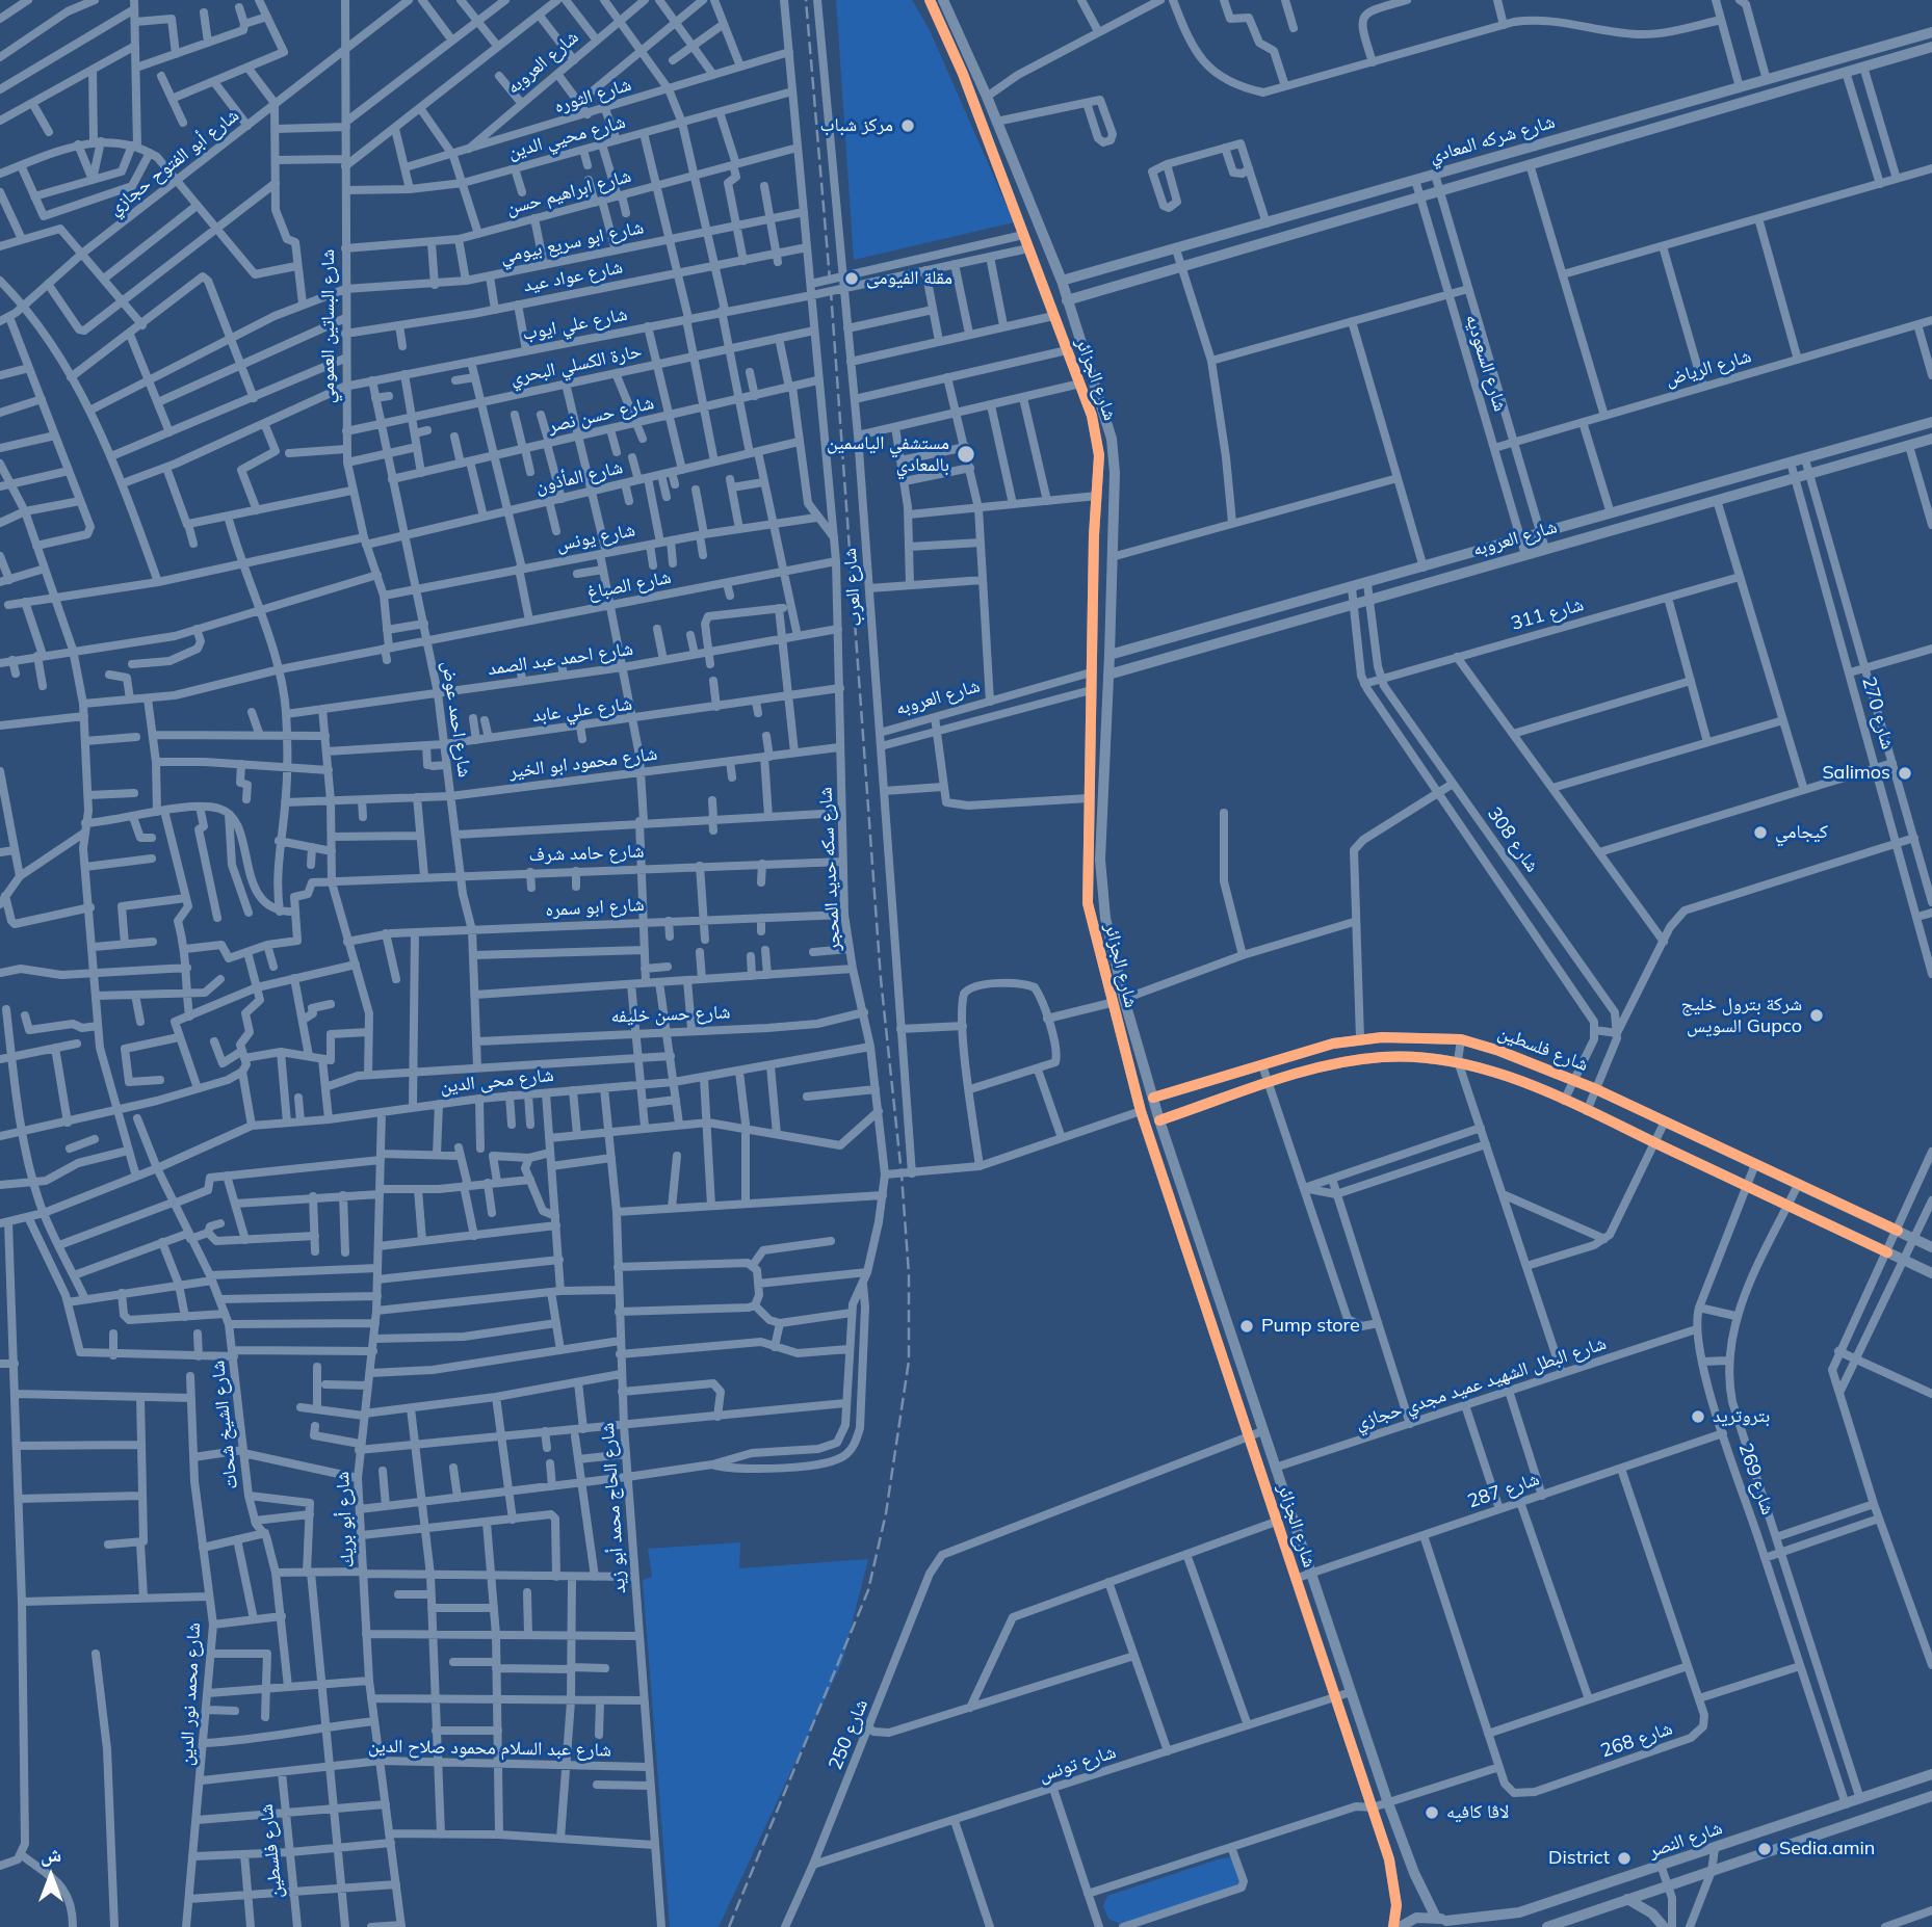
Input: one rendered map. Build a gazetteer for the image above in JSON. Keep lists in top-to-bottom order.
{
  "streets": {
    "street": [
      "شارع العروبه",
      "شارع الثوره",
      "شارع محيي الدين",
      "شارع شركه المعادي",
      "شارع أبو الفتوح حجازي",
      "شارع ابراهيم حسن",
      "شارع ابو سريع بيومي",
      "شارع عواد عيد",
      "شارع علي ايوب",
      "شارع البساتين العمومي",
      "شارع السعوديه",
      "حارة الكسلي البحري",
      "شارع الرياض",
      "شارع الجزائر",
      "شارع حسن نصر",
      "شارع المأذون",
      "شارع يونس",
      "شارع الصباغ",
      "شارع العرب",
      "شارع 311",
      "شارع احمد عبد الصمد",
      "شارع علي عابد",
      "شارع 270",
      "شارع احمد عوض",
      "شارع محمود ابو الخير",
      "شارع 308",
      "شارع حامد شرف",
      "شارع سكه حديد المحجر",
      "شارع ابو سمره",
      "شارع حسن خليفه",
      "شارع فلسطين",
      "شارع محى الدين",
      "شارع البطل الشهيد عميد مجدي حجازي",
      "شارع الشيخ شحات",
      "شارع 269",
      "شارع 287",
      "شارع الحاج محمد أبو زيد",
      "شارع أبو بريك",
      "شارع محمد نور الدين",
      "شارع 250",
      "شارع 268",
      "شارع عبد السلام محمود صلاح الدين",
      "شارع تونس",
      "شارع النصر"
    ]
  },
  "crossings": [
    ["شارع العروبه", "شارع الثوره"],
    ["شارع العروبه", "شارع السعوديه"],
    ["شارع العروبه", "شارع الجزائر"],
    ["شارع العروبه", "شارع العرب"],
    ["شارع العروبه", "شارع 270"],
    ["شارع العروبه", "شارع 308"],
    ["شارع الثوره", "شارع سكه حديد المحجر"],
    ["شارع محيي الدين", "شارع البساتين العمومي"],
    ["شارع محيي الدين", "شارع سكه حديد المحجر"],
    ["شارع شركه المعادي", "شارع السعوديه"],
    ["شارع شركه المعادي", "شارع الجزائر"],
    ["شارع أبو الفتوح حجازي", "شارع البساتين العمومي"],
    ["شارع ابراهيم حسن", "شارع البساتين العمومي"],
    ["شارع ابراهيم حسن", "شارع سكه حديد المحجر"],
    ["شارع ابو سريع بيومي", "شارع البساتين العمومي"],
    ["شارع ابو سريع بيومي", "شارع سكه حديد المحجر"],
    ["شارع عواد عيد", "شارع البساتين العمومي"],
    ["شارع عواد عيد", "شارع سكه حديد المحجر"],
    ["شارع علي ايوب", "شارع البساتين العمومي"],
    ["شارع علي ايوب", "شارع الجزائر"],
    ["شارع علي ايوب", "شارع العرب"],
    ["شارع علي ايوب", "شارع احمد عوض"],
    ["شارع علي ايوب", "شارع سكه حديد المحجر"],
    ["شارع البساتين العمومي", "حارة الكسلي البحري"],
    ["شارع البساتين العمومي", "شارع المأذون"],
    ["شارع البساتين العمومي", "شارع يونس"],
    ["شارع البساتين العمومي", "شارع الصباغ"],
    ["شارع السعوديه", "شارع الرياض"],
    ["حارة الكسلي البحري", "شارع احمد عوض"],
    ["حارة الكسلي البحري", "شارع سكه حديد المحجر"],
    ["شارع الجزائر", "شارع فلسطين"],
    ["شارع الجزائر", "شارع البطل الشهيد عميد مجدي حجازي"],
    ["شارع الجزائر", "شارع 287"],
    ["شارع الجزائر", "شارع 250"],
    ["شارع الجزائر", "شارع تونس"],
    ["شارع الجزائر", "شارع النصر"],
    ["شارع حسن نصر", "شارع احمد عوض"],
    ["شارع حسن نصر", "شارع سكه حديد المحجر"],
    ["شارع المأذون", "شارع احمد عوض"],
    ["شارع يونس", "شارع احمد عوض"],
    ["شارع الصباغ", "شارع احمد عوض"],
    ["شارع الصباغ", "شارع سكه حديد المحجر"],
    ["شارع 311", "شارع 308"],
    ["شارع احمد عبد الصمد", "شارع احمد عوض"],
    ["شارع احمد عبد الصمد", "شارع سكه حديد المحجر"],
    ["شارع علي عابد", "شارع احمد عوض"],
    ["شارع علي عابد", "شارع سكه حديد المحجر"],
    ["شارع احمد عوض", "شارع محمود ابو الخير"],
    ["شارع احمد عوض", "شارع حامد شرف"],
    ["شارع احمد عوض", "شارع ابو سمره"],
    ["شارع احمد عوض", "شارع حسن خليفه"],
    ["شارع محمود ابو الخير", "شارع سكه حديد المحجر"],
    ["شارع حامد شرف", "شارع سكه حديد المحجر"],
    ["شارع سكه حديد المحجر", "شارع ابو سمره"],
    ["شارع سكه حديد المحجر", "شارع حسن خليفه"],
    ["شارع سكه حديد المحجر", "شارع محى الدين"],
    ["شارع فلسطين", "شارع 269"],
    ["شارع فلسطين", "شارع عبد السلام محمود صلاح الدين"],
    ["شارع محى الدين", "شارع الشيخ شحات"],
    ["شارع محى الدين", "شارع الحاج محمد أبو زيد"],
    ["شارع محى الدين", "شارع أبو بريك"],
    ["شارع البطل الشهيد عميد مجدي حجازي", "شارع 269"],
    ["شارع 269", "شارع 287"],
    ["شارع 269", "شارع النصر"],
    ["شارع 287", "شارع 268"],
    ["شارع الحاج محمد أبو زيد", "شارع عبد السلام محمود صلاح الدين"],
    ["شارع أبو بريك", "شارع عبد السلام محمود صلاح الدين"],
    ["شارع محمد نور الدين", "شارع عبد السلام محمود صلاح الدين"],
    ["شارع 250", "شارع تونس"]
  ],
  "places": [
    "مركز شباب",
    "مقلة الفيومى",
    "مستشفي الياسمين بالمعادي",
    "Salimos",
    "كيجامي",
    "شركة بترول خليج السويس Gupco",
    "Pump store",
    "بتروتريد",
    "لاڤا كافيه",
    "Sedia.amin",
    "District"
  ],
  "north": "top"
}
